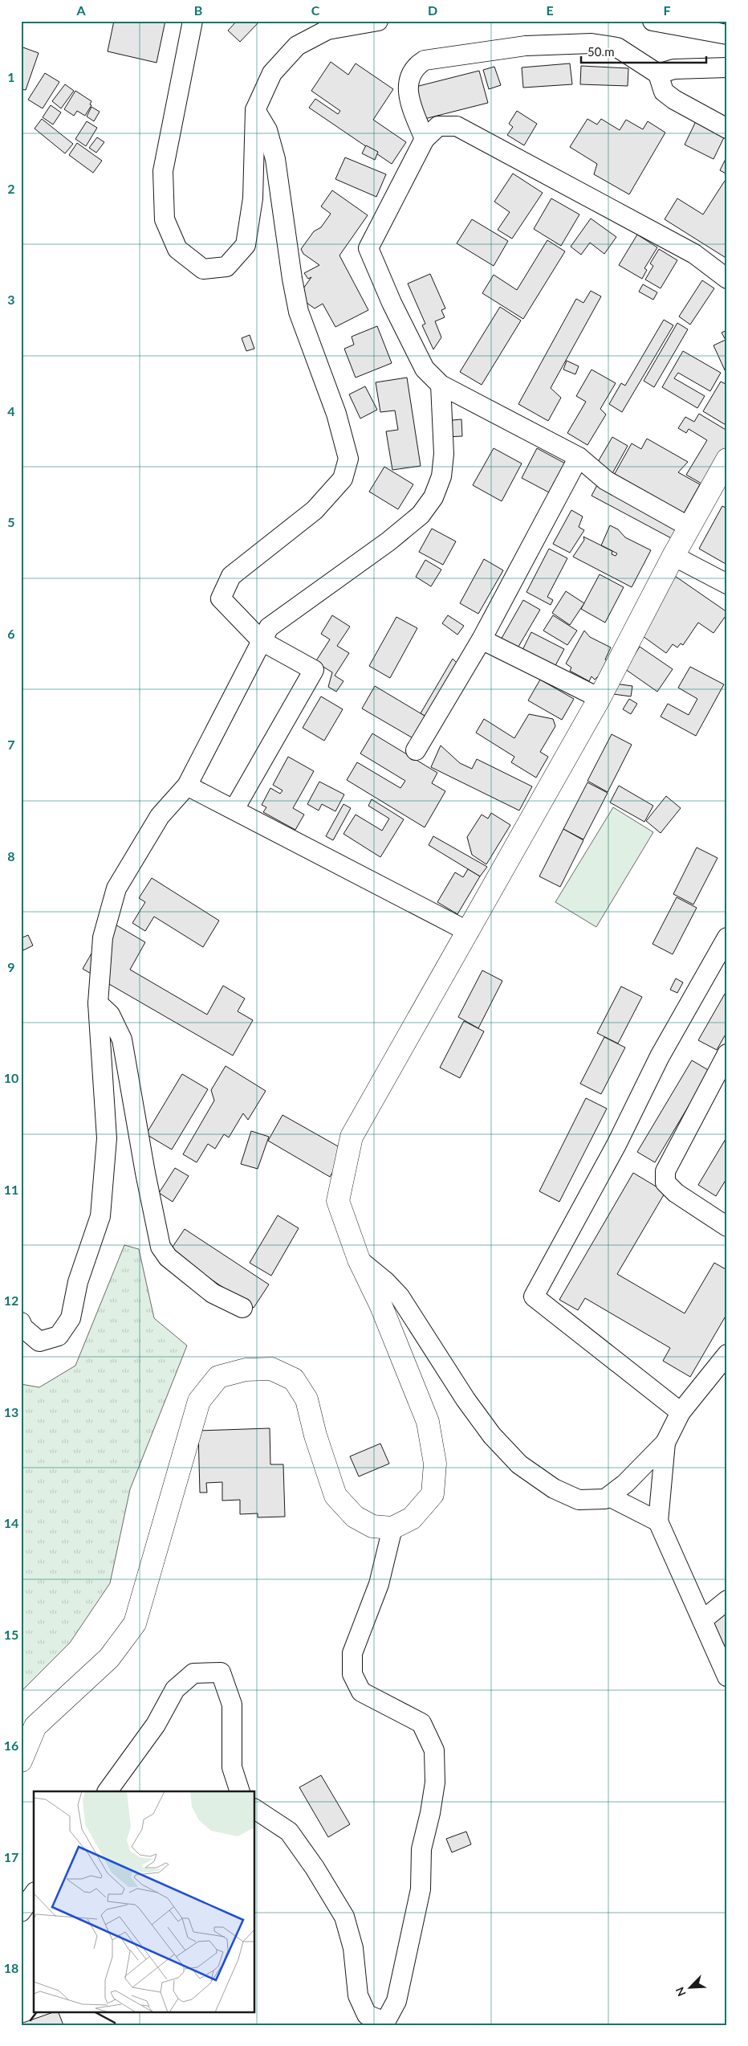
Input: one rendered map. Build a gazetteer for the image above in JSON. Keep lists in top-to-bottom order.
{
  "scale_bar": "50 m",
  "north": "bottom left",
  "grid": {
    "columns": [
      "A",
      "B",
      "C",
      "D",
      "E",
      "F"
    ],
    "rows": [
      "1",
      "2",
      "3",
      "4",
      "5",
      "6",
      "7",
      "8",
      "9",
      "10",
      "11",
      "12",
      "13",
      "14",
      "15",
      "16",
      "17",
      "18"
    ]
  }
}
